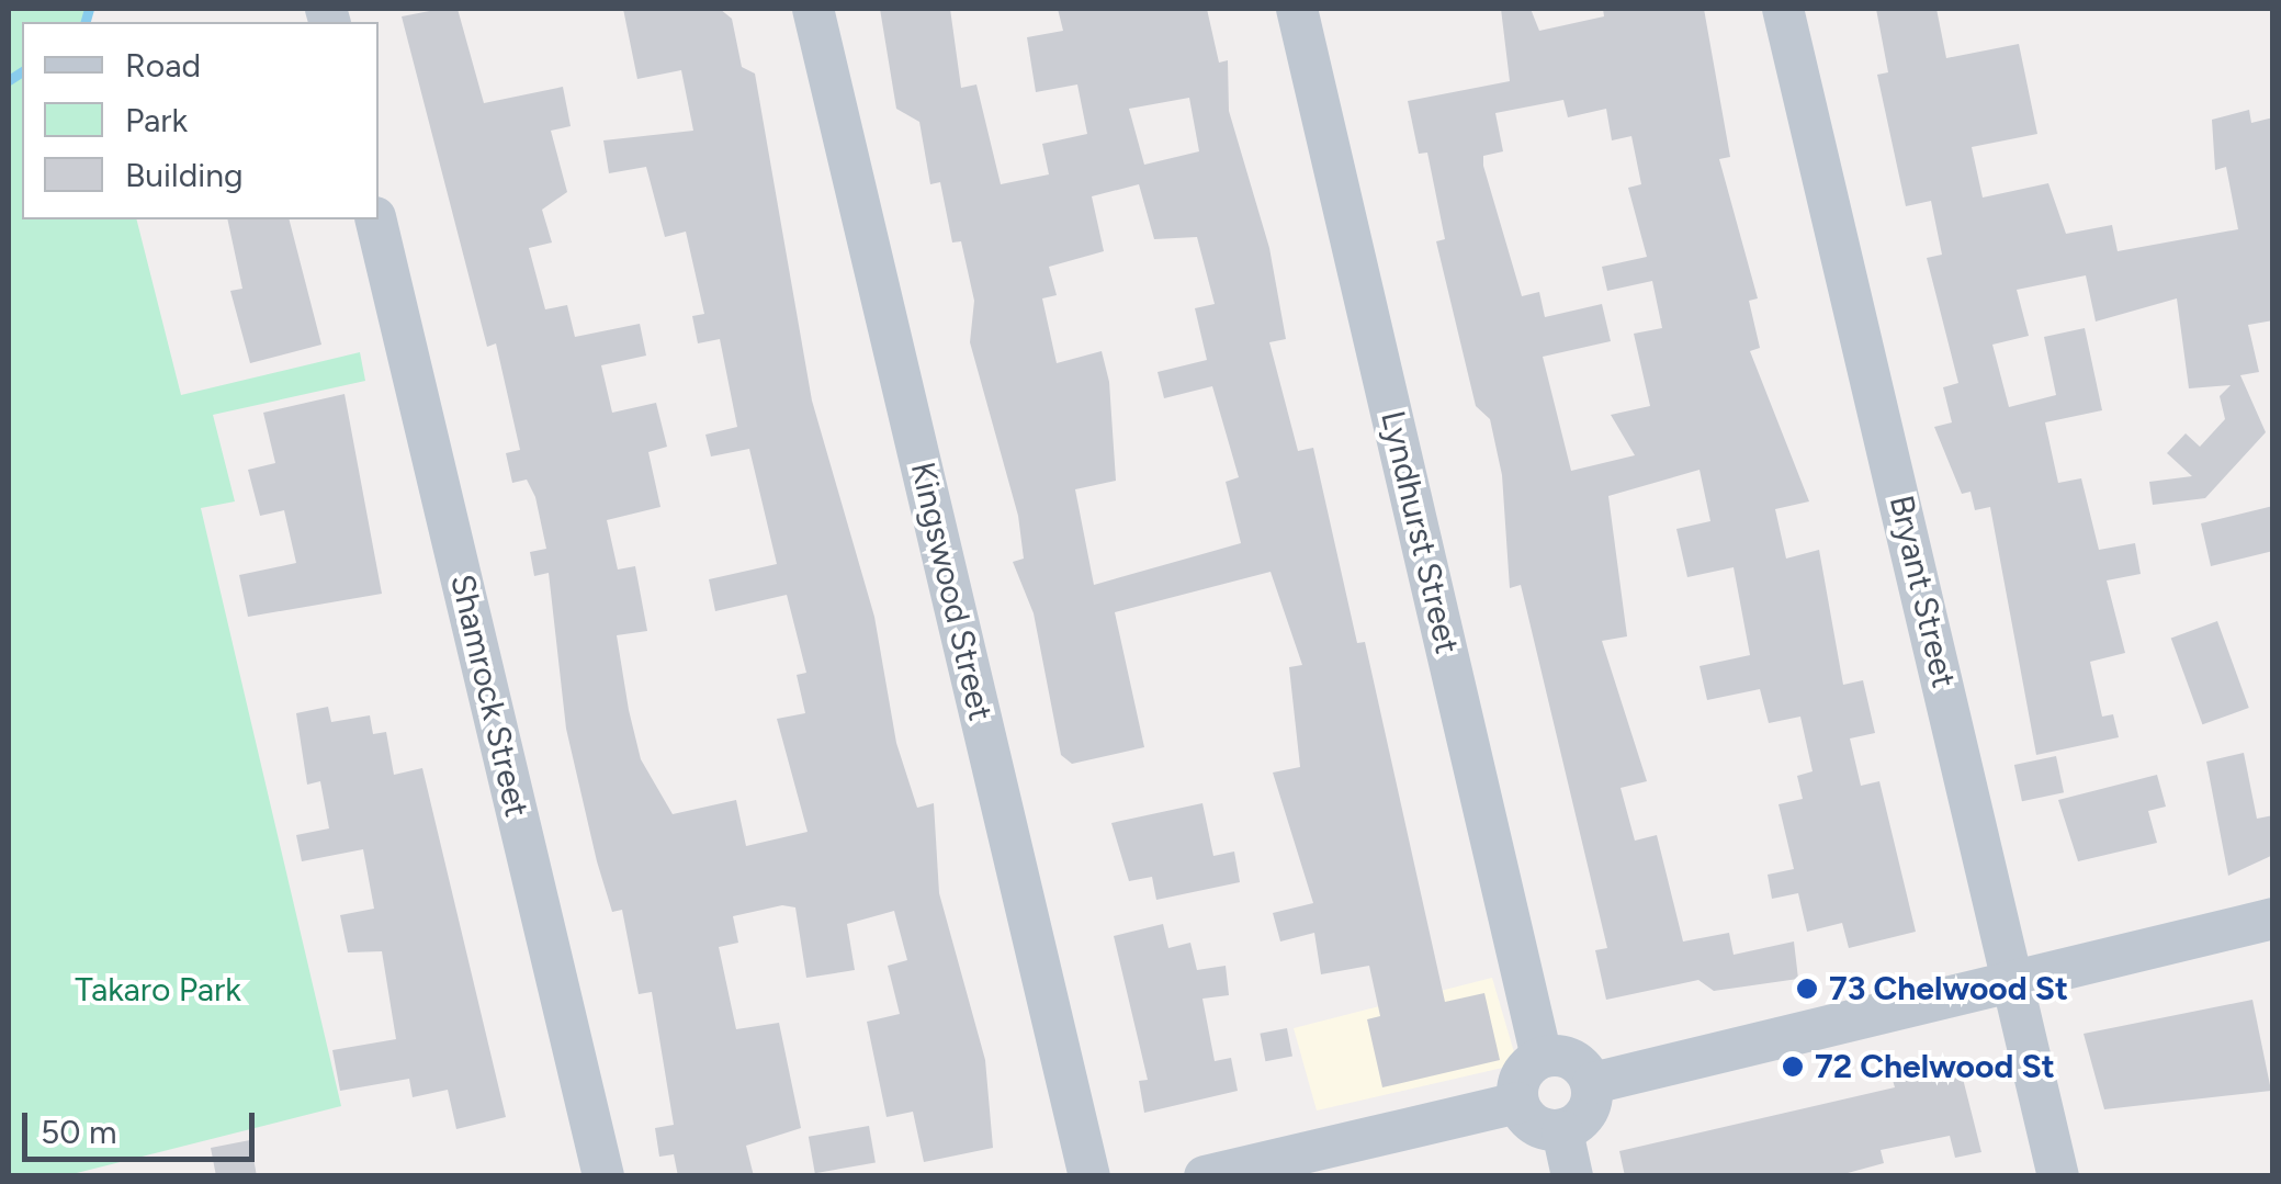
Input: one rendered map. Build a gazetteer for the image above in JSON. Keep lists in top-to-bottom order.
{
  "streets": {
    "street": [
      "Lyndhurst Street",
      "Kingswood Street",
      "Bryant Street",
      "Shamrock Street"
    ]
  },
  "parks": ["Takaro Park"],
  "places": ["73 Chelwood St", "72 Chelwood St"],
  "legend": ["Road", "Park", "Building"],
  "scale_bar": "50 m"
}
